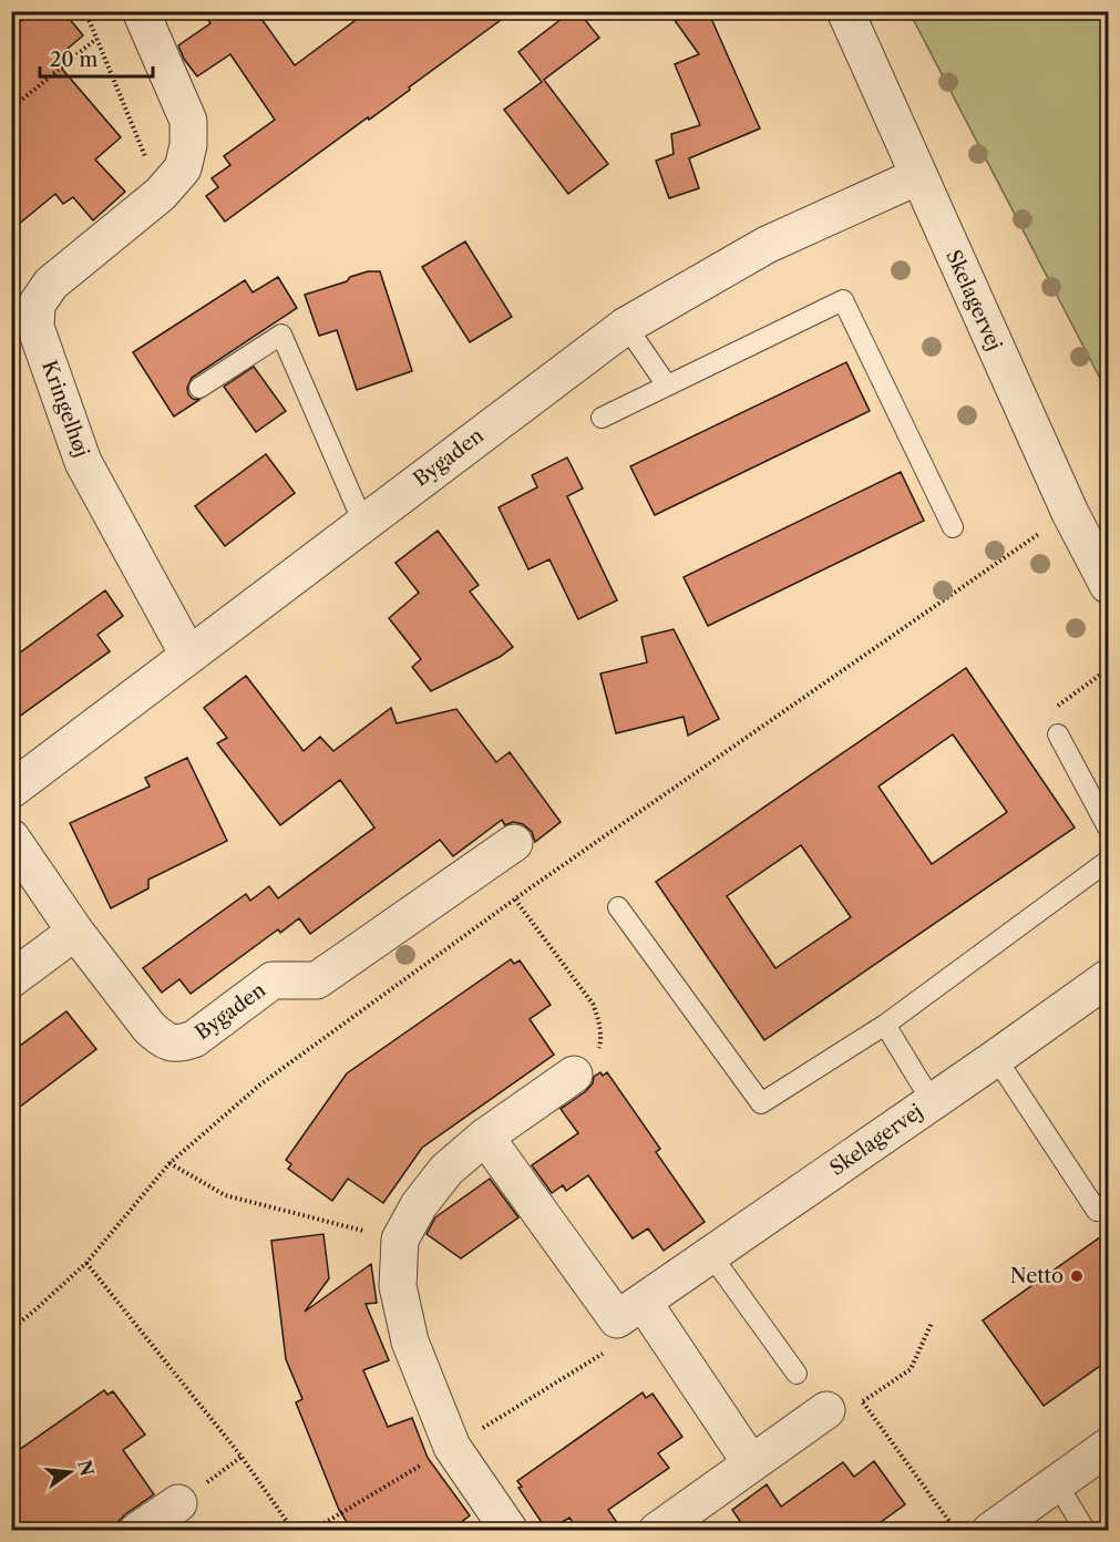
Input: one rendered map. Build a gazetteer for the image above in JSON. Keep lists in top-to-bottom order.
{
  "streets": {
    "street": ["Skelagervej", "Kringelhøj", "Bygaden"]
  },
  "crossings": [
    ["Skelagervej", "Bygaden"],
    ["Kringelhøj", "Bygaden"]
  ],
  "places": ["Netto"],
  "scale_bar": "20 m",
  "north": "right"
}
